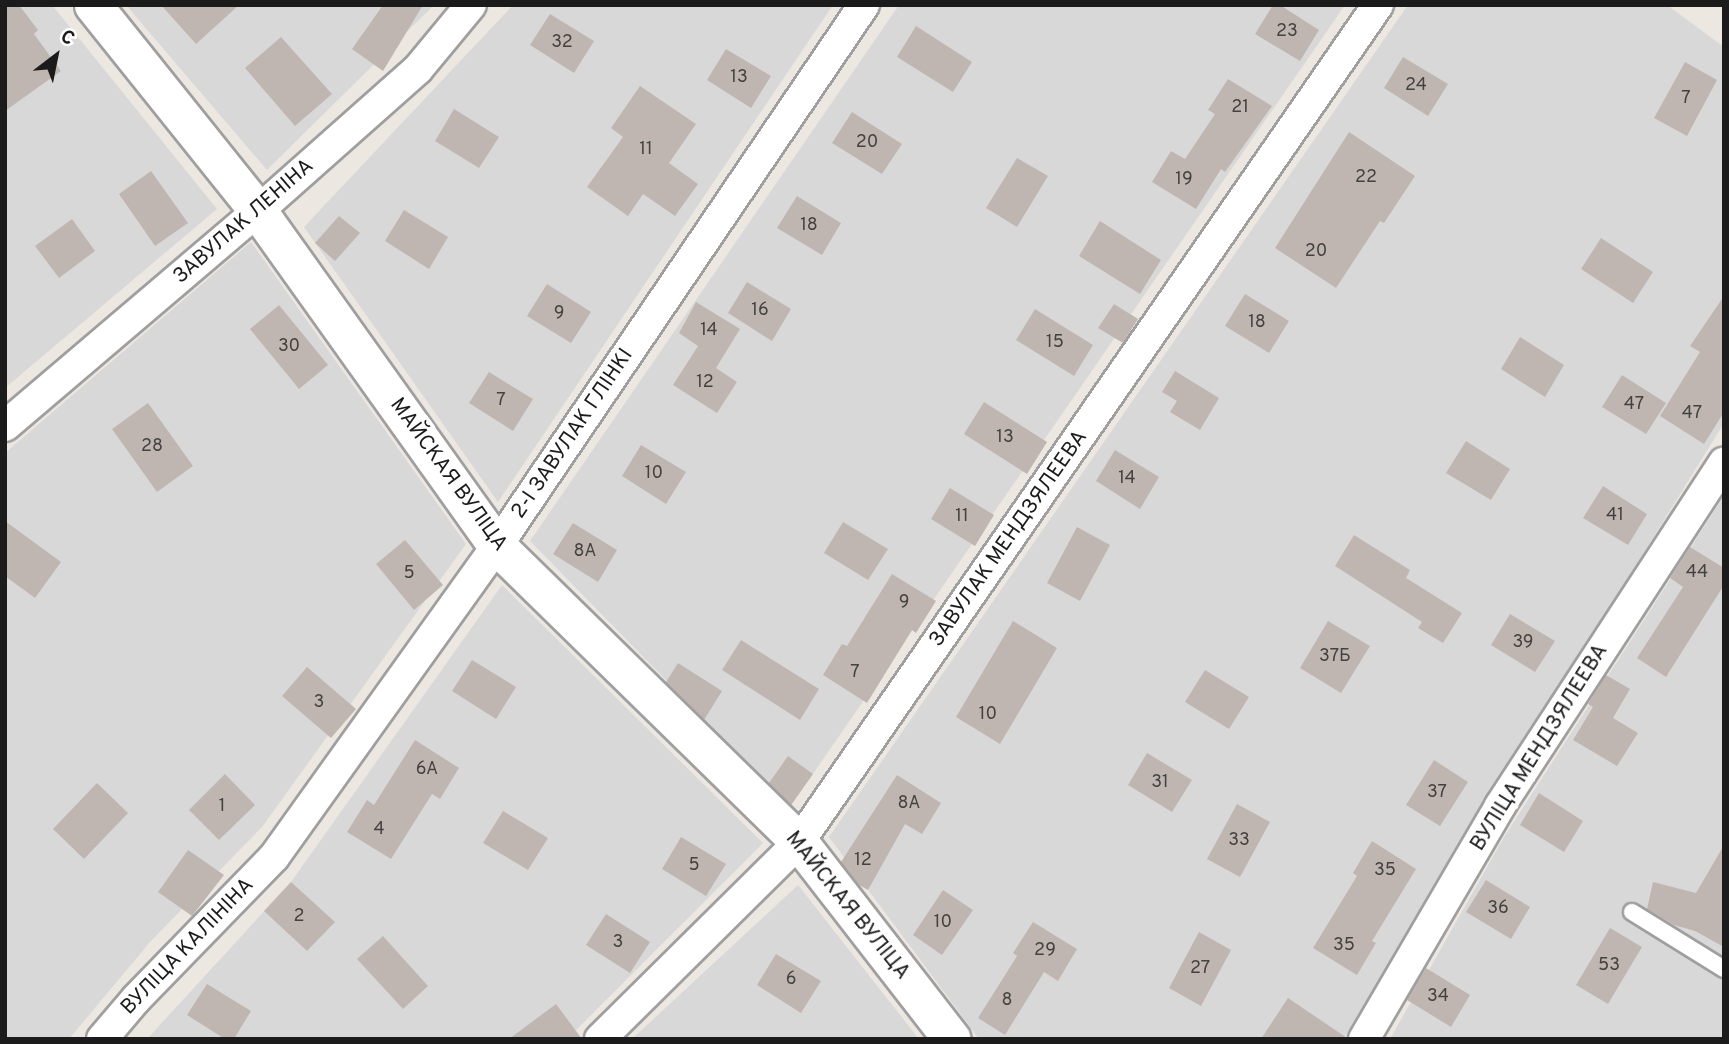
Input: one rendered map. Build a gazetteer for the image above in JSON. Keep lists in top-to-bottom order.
{
  "streets": {
    "street": [
      "ЗАВУЛАК ЛЕНІНА",
      "2-І ЗАВУЛАК ГЛІНКІ",
      "МАЙСКАЯ ВУЛІЦА",
      "ЗАВУЛАК МЕНДЗЯЛЕЕВА",
      "ВУЛІЦА МЕНДЗЯЛЕЕВА",
      "ВУЛІЦА КАЛІНІНА"
    ]
  },
  "crossings": [
    ["ЗАВУЛАК ЛЕНІНА", "МАЙСКАЯ ВУЛІЦА"],
    ["2-І ЗАВУЛАК ГЛІНКІ", "МАЙСКАЯ ВУЛІЦА"],
    ["2-І ЗАВУЛАК ГЛІНКІ", "ВУЛІЦА КАЛІНІНА"],
    ["МАЙСКАЯ ВУЛІЦА", "ЗАВУЛАК МЕНДЗЯЛЕЕВА"]
  ],
  "house_numbers": [
    "23",
    "32",
    "13",
    "24",
    "7",
    "21",
    "20",
    "11",
    "22",
    "19",
    "18",
    "20",
    "16",
    "9",
    "18",
    "14",
    "15",
    "30",
    "12",
    "7",
    "47",
    "47",
    "13",
    "28",
    "10",
    "14",
    "41",
    "11",
    "8А",
    "44",
    "5",
    "9",
    "39",
    "37Б",
    "7",
    "3",
    "10",
    "6А",
    "31",
    "37",
    "8А",
    "1",
    "4",
    "33",
    "12",
    "5",
    "35",
    "36",
    "2",
    "10",
    "3",
    "35",
    "29",
    "53",
    "27",
    "6",
    "34",
    "8"
  ],
  "north": "top right"
}
